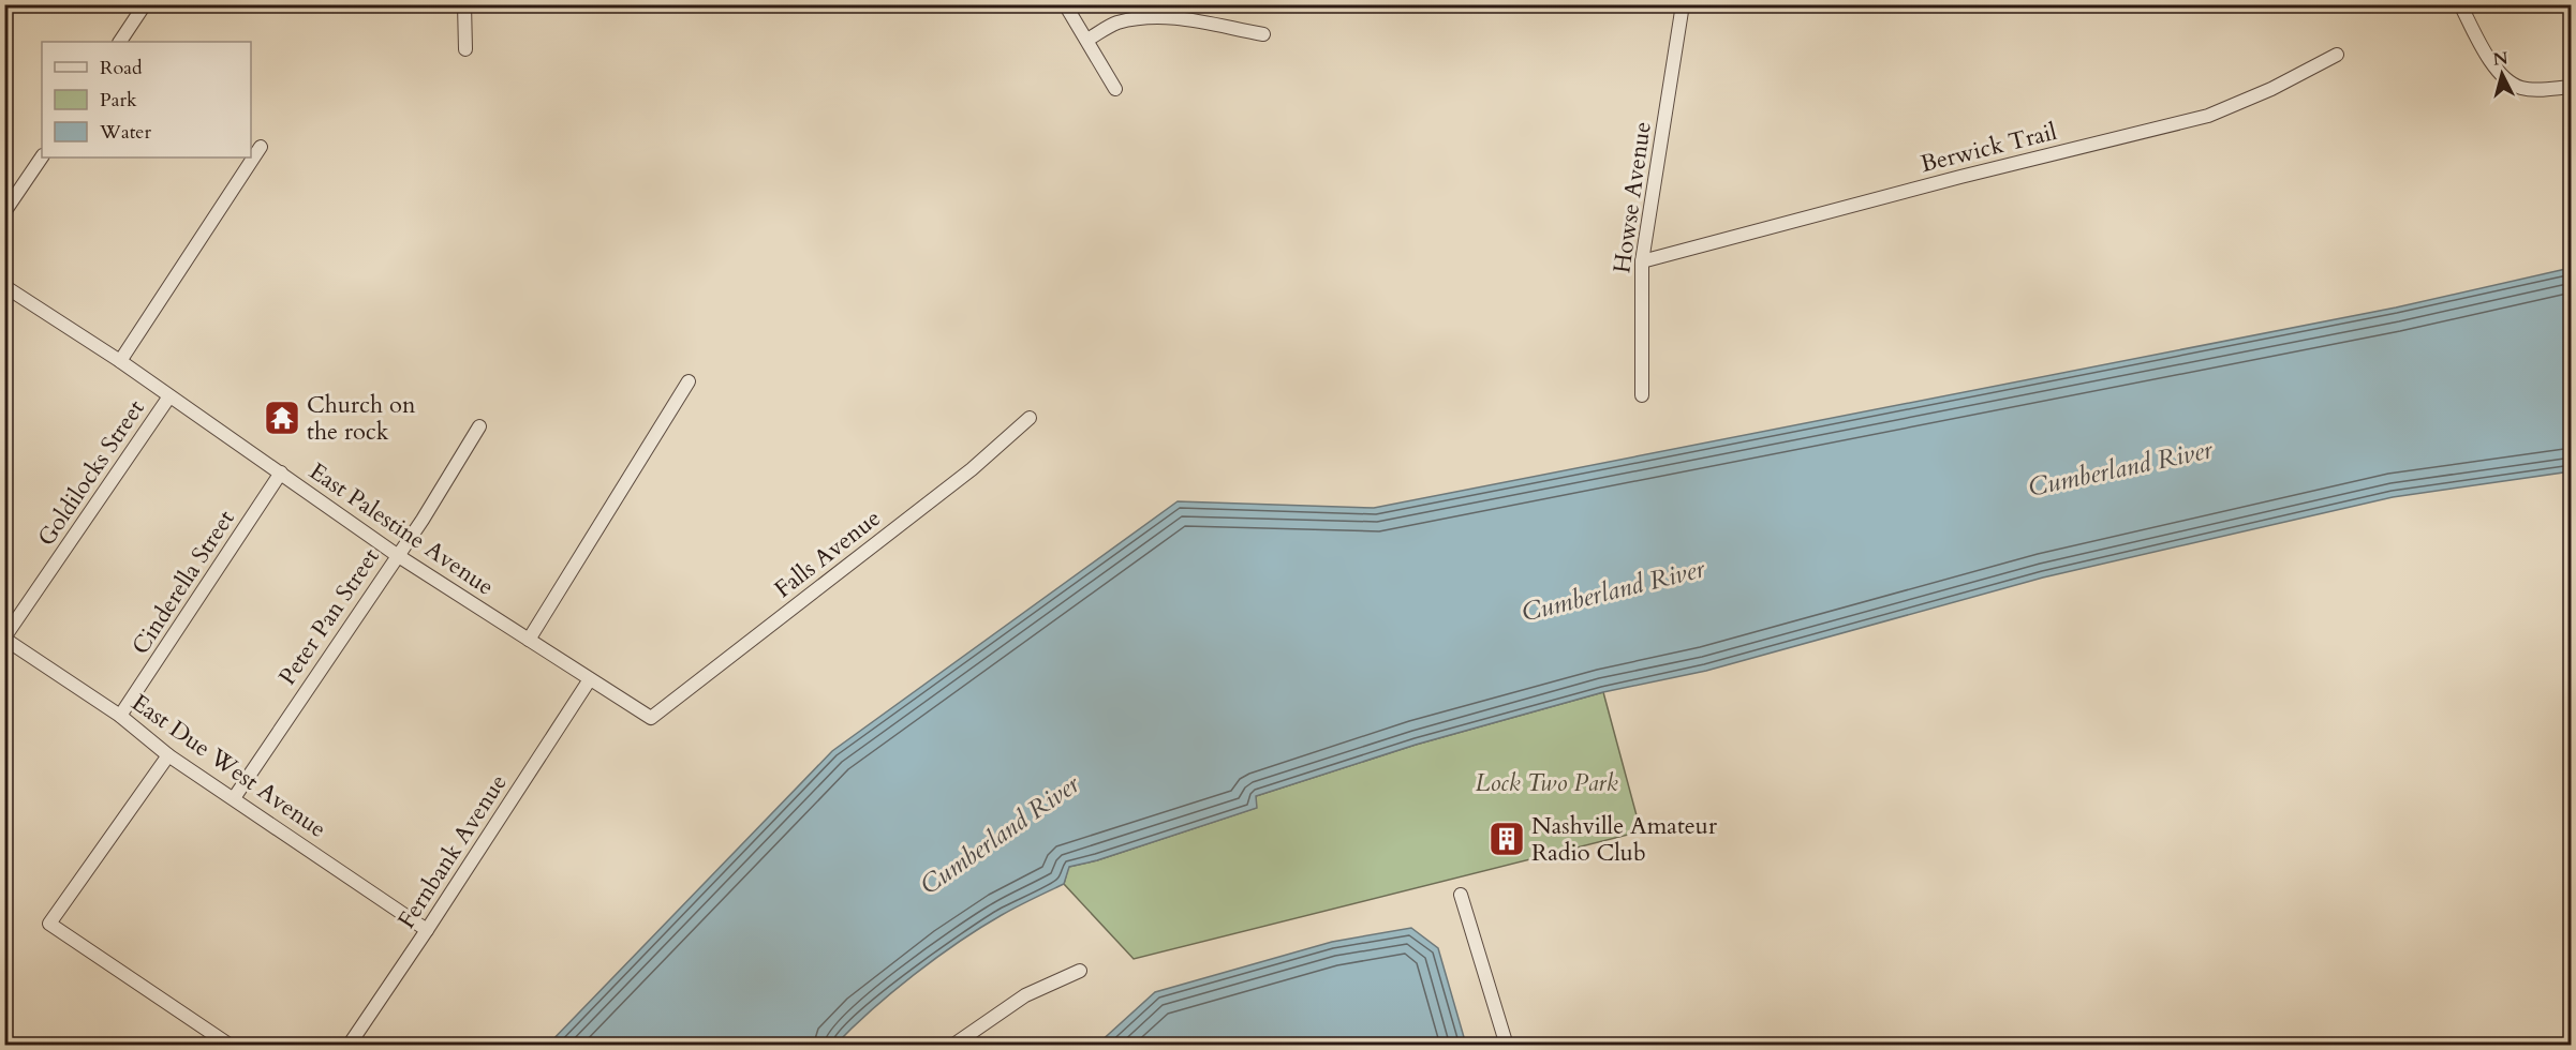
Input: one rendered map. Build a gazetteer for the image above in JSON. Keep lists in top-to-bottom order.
{
  "streets": {
    "street": [
      "Berwick Trail",
      "Howse Avenue",
      "Goldilocks Street",
      "East Palestine Avenue",
      "Falls Avenue",
      "Cinderella Street",
      "Peter Pan Street",
      "East Due West Avenue",
      "Fernbank Avenue"
    ]
  },
  "crossings": [
    ["Berwick Trail", "Howse Avenue"],
    ["Goldilocks Street", "East Palestine Avenue"],
    ["Goldilocks Street", "East Due West Avenue"],
    ["East Palestine Avenue", "Falls Avenue"],
    ["East Palestine Avenue", "Cinderella Street"],
    ["East Palestine Avenue", "Peter Pan Street"],
    ["East Palestine Avenue", "Fernbank Avenue"],
    ["Cinderella Street", "East Due West Avenue"],
    ["Peter Pan Street", "East Due West Avenue"],
    ["East Due West Avenue", "Fernbank Avenue"]
  ],
  "water": ["Cumberland River"],
  "parks": ["Lock Two Park"],
  "places": {
    "temple": ["Church on the rock"],
    "building": ["Nashville Amateur Radio Club"]
  },
  "legend": ["Road", "Park", "Water"],
  "north": "top"
}
